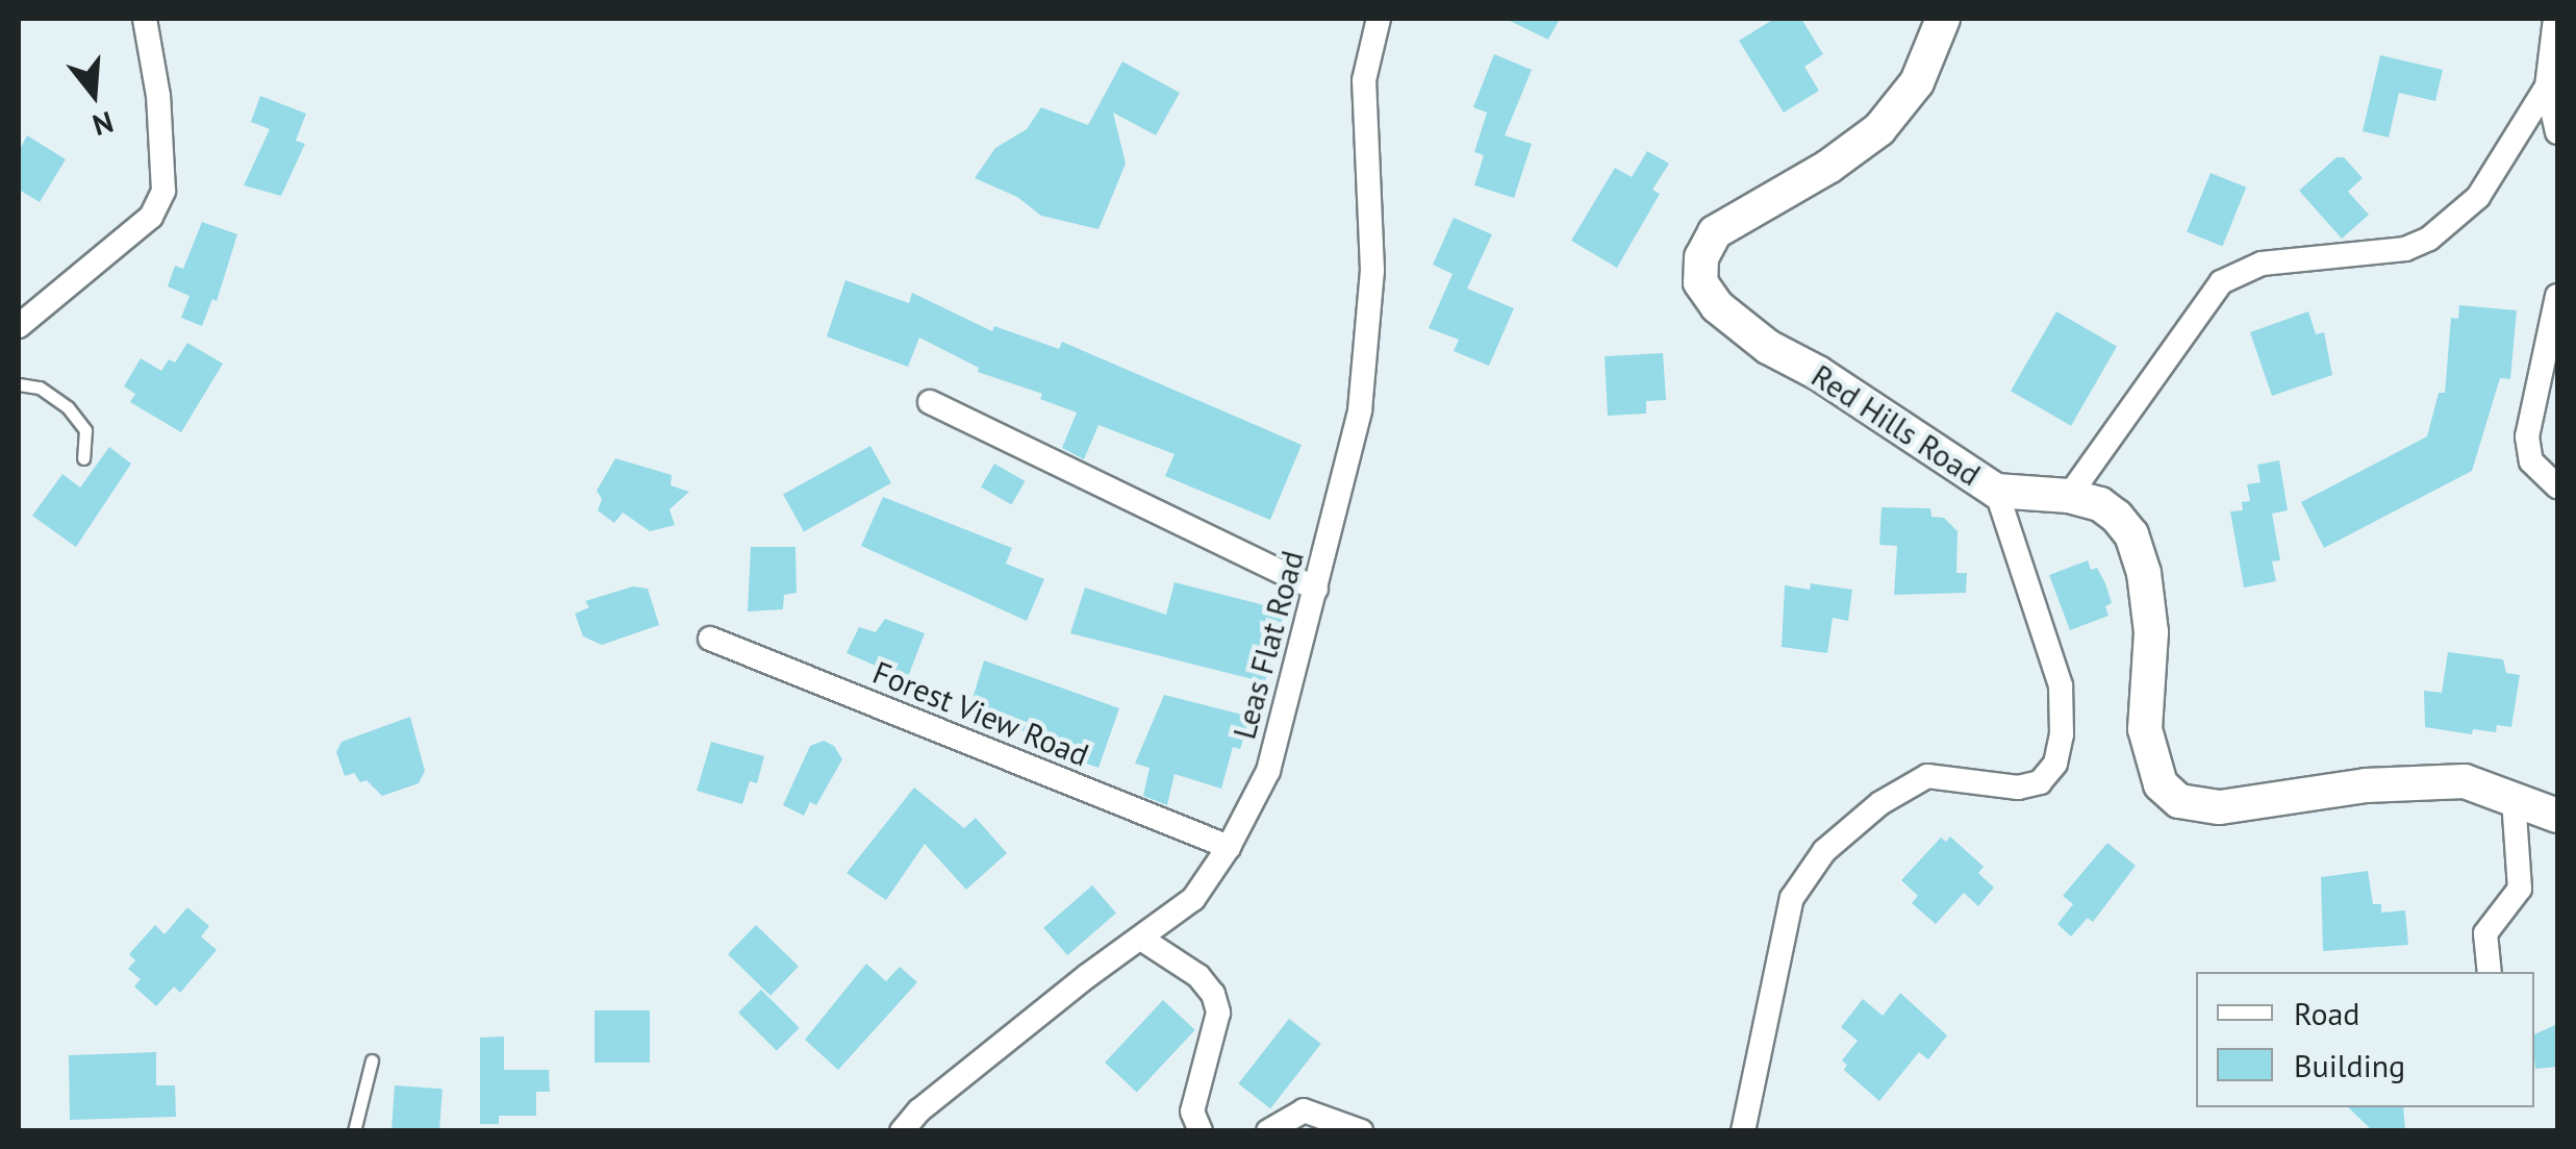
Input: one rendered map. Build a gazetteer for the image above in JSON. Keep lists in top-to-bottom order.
{
  "streets": {
    "main road": ["Red Hills Road"],
    "street": ["Leas Flat Road", "Forest View Road"]
  },
  "crossings": [
    ["Leas Flat Road", "Forest View Road"]
  ],
  "legend": ["Road", "Building"],
  "north": "bottom"
}
